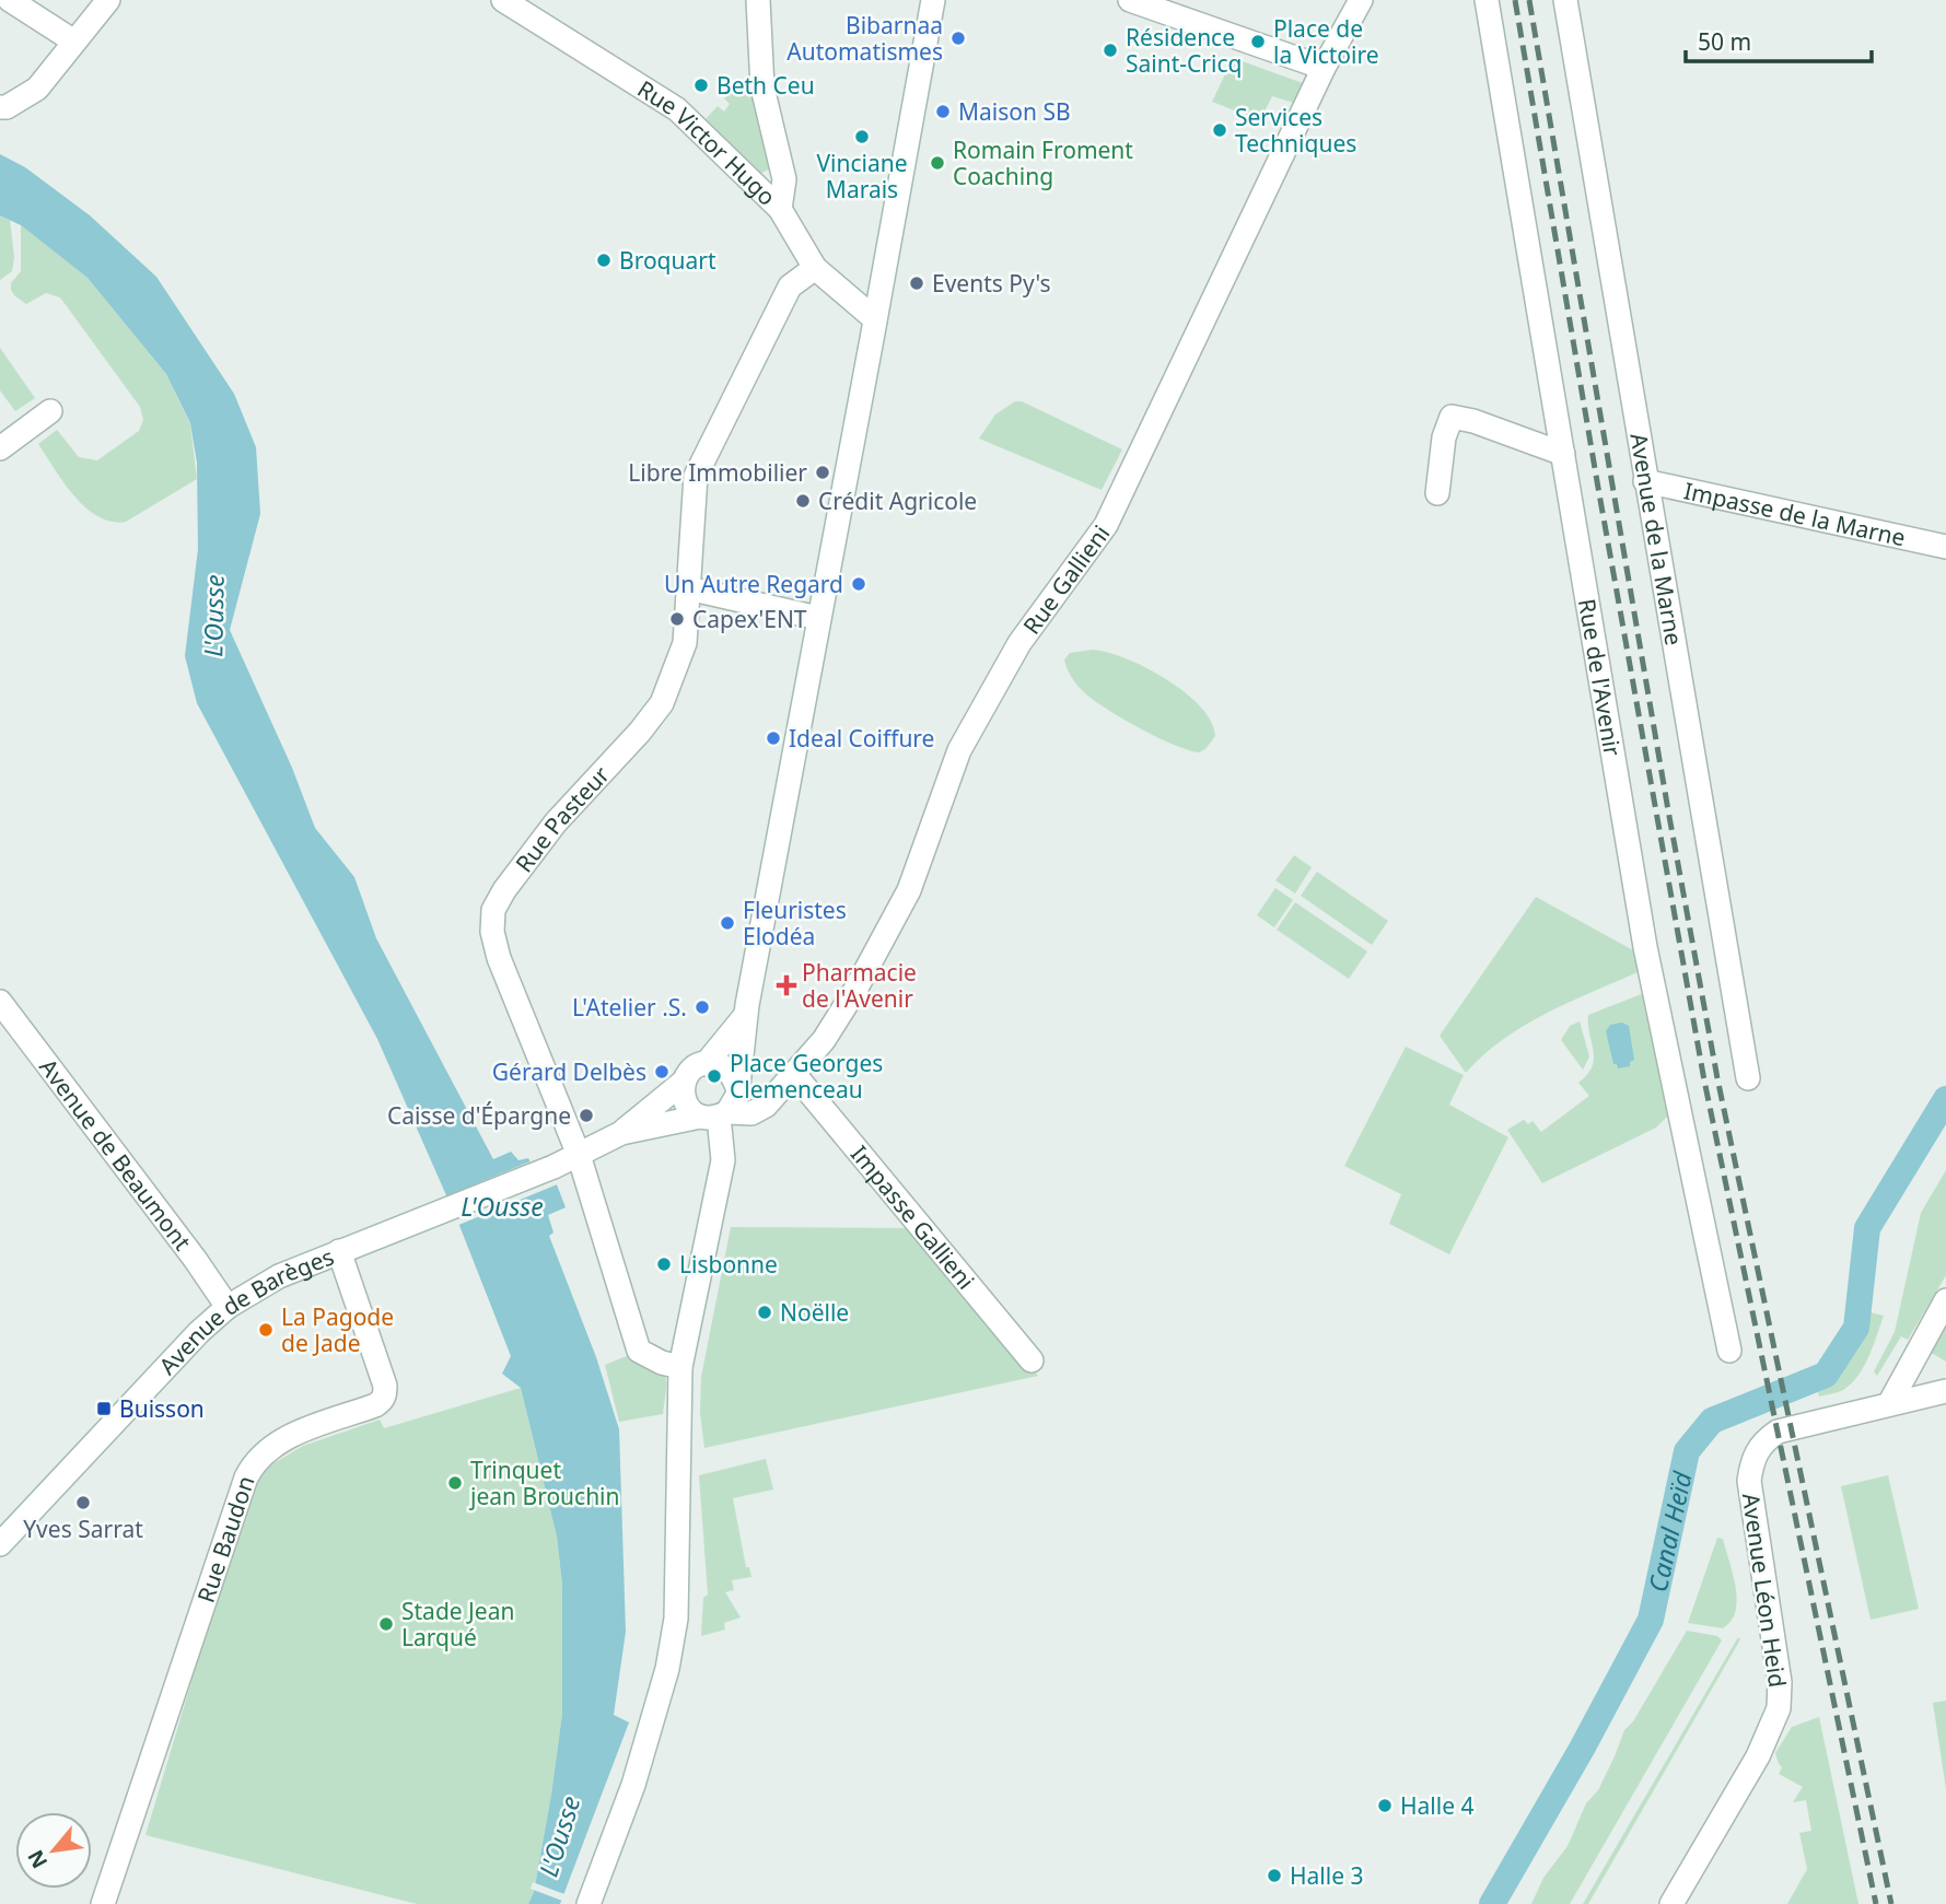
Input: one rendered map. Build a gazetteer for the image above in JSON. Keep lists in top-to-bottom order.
{
  "streets": {
    "street": [
      "Rue Victor Hugo",
      "Impasse de la Marne",
      "Avenue de la Marne",
      "Rue Gallieni",
      "Rue de l'Avenir",
      "Rue Pasteur",
      "Avenue de Beaumont",
      "Impasse Gallieni",
      "Avenue de Barèges",
      "Rue Baudon",
      "Avenue Léon Heid"
    ]
  },
  "crossings": [
    ["Rue Victor Hugo", "Rue Pasteur"],
    ["Impasse de la Marne", "Avenue de la Marne"],
    ["Rue Gallieni", "Impasse Gallieni"],
    ["Rue Gallieni", "Avenue de Barèges"],
    ["Rue Pasteur", "Avenue de Barèges"],
    ["Avenue de Beaumont", "Avenue de Barèges"],
    ["Avenue de Barèges", "Rue Baudon"]
  ],
  "water": ["L'Ousse", "Canal Heïd"],
  "places": {
    "other": [
      "Bibarnaa Automatismes",
      "Place de la Victoire",
      "Résidence Saint-Cricq",
      "Beth Ceu",
      "Maison SB",
      "Services Techniques",
      "Vinciane Marais",
      "Romain Froment Coaching",
      "Broquart",
      "Events Py's",
      "Libre Immobilier",
      "Crédit Agricole",
      "Un Autre Regard",
      "Capex'ENT",
      "Ideal Coiffure",
      "Fleuristes Elodéa",
      "L'Atelier .S.",
      "Gérard Delbès",
      "Place Georges Clemenceau",
      "Caisse d'Épargne",
      "Lisbonne",
      "Noëlle",
      "La Pagode de Jade",
      "Trinquet jean Brouchin",
      "Yves Sarrat",
      "Stade Jean Larqué",
      "Halle 4",
      "Halle 3"
    ],
    "health": ["Pharmacie de l'Avenir"],
    "transit": ["Buisson"]
  },
  "scale_bar": "50 m",
  "north": "bottom left"
}
